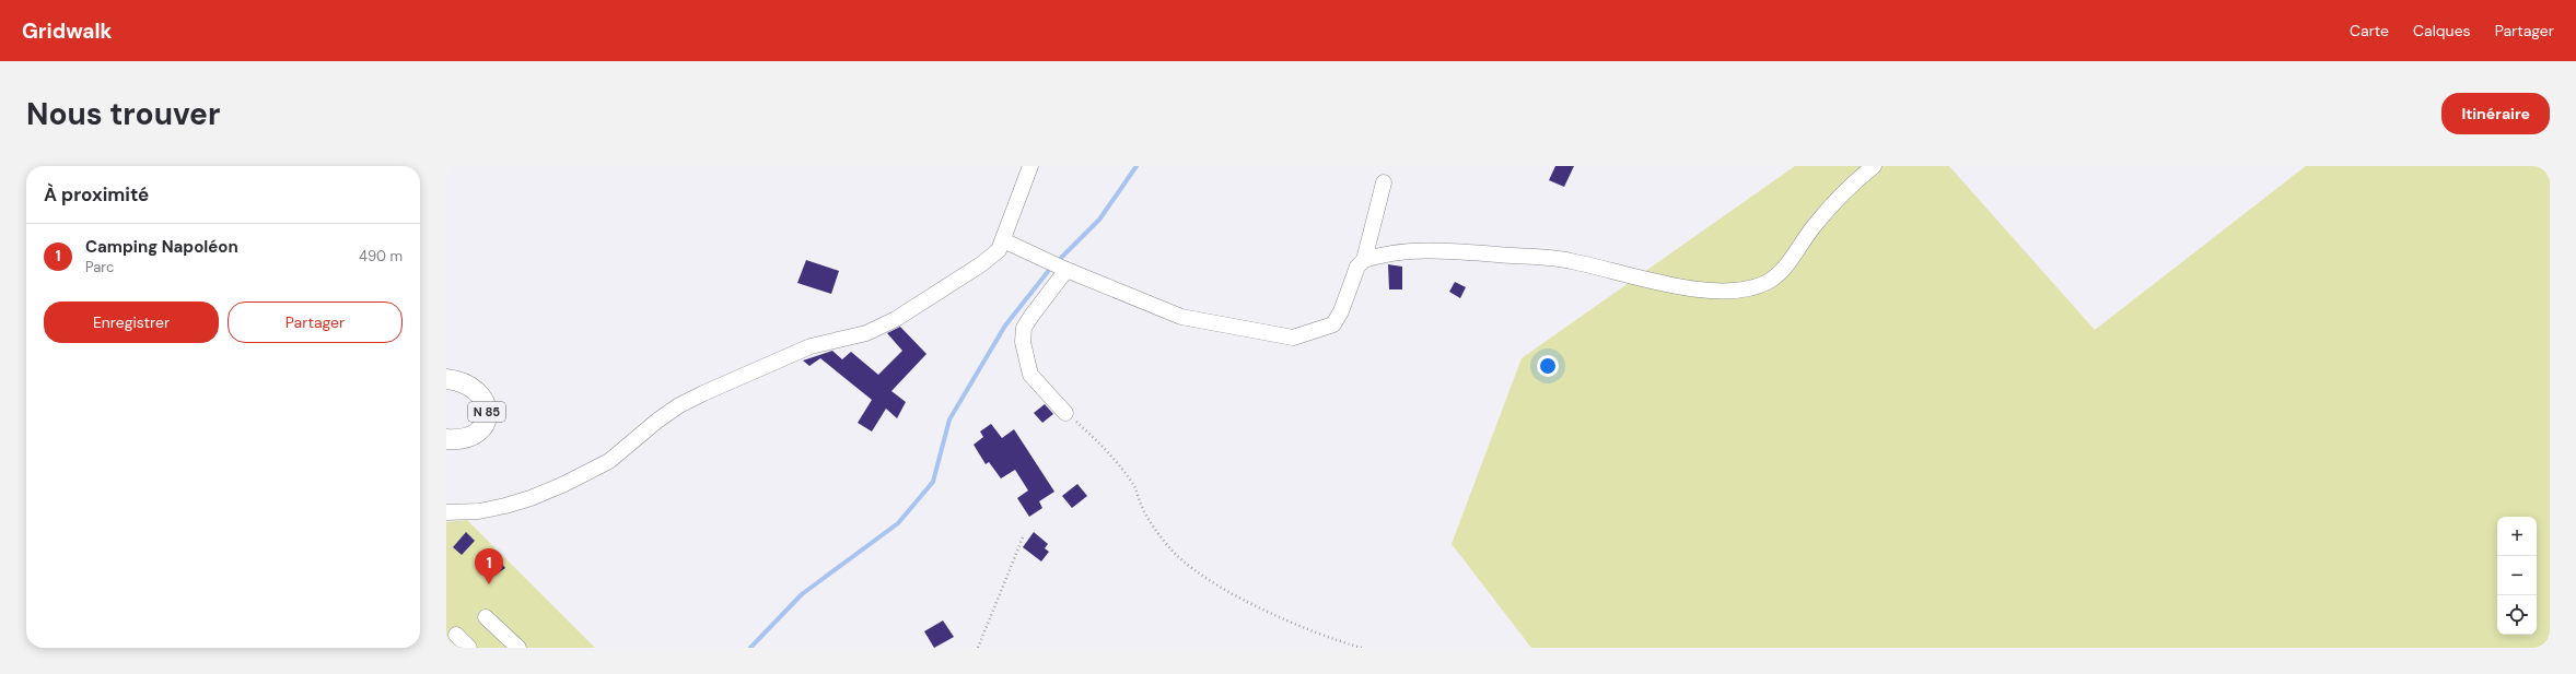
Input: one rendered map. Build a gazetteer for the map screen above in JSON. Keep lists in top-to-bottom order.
{
  "streets": {
    "main road": ["N 85"]
  },
  "page": {
    "header": "Gridwalk",
    "nav": ["Carte", "Calques", "Partager"],
    "buttons": [
      "Itinéraire",
      ["Enregistrer", "Partager"]
    ],
    "title": "Nous trouver",
    "heading": "À proximité",
    "list": [
      {
        "mark": "1",
        "name": "Camping Napoléon",
        "note": "Parc",
        "value": "490 m"
      }
    ],
    "map_buttons": ["+", "−"],
    "pins": "1"
  }
}
